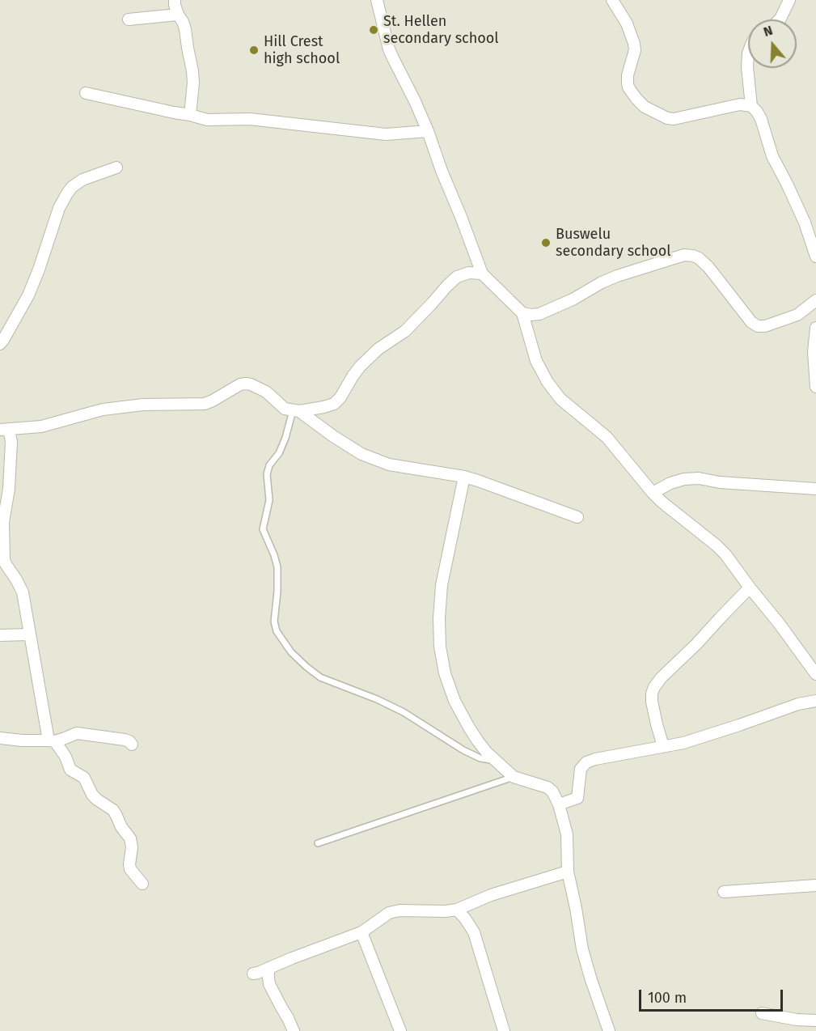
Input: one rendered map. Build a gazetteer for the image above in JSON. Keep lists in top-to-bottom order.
{
  "places": ["St. Hellen secondary school", "Hill Crest high school", "Buswelu secondary school"],
  "scale_bar": "100 m",
  "north": "top"
}
